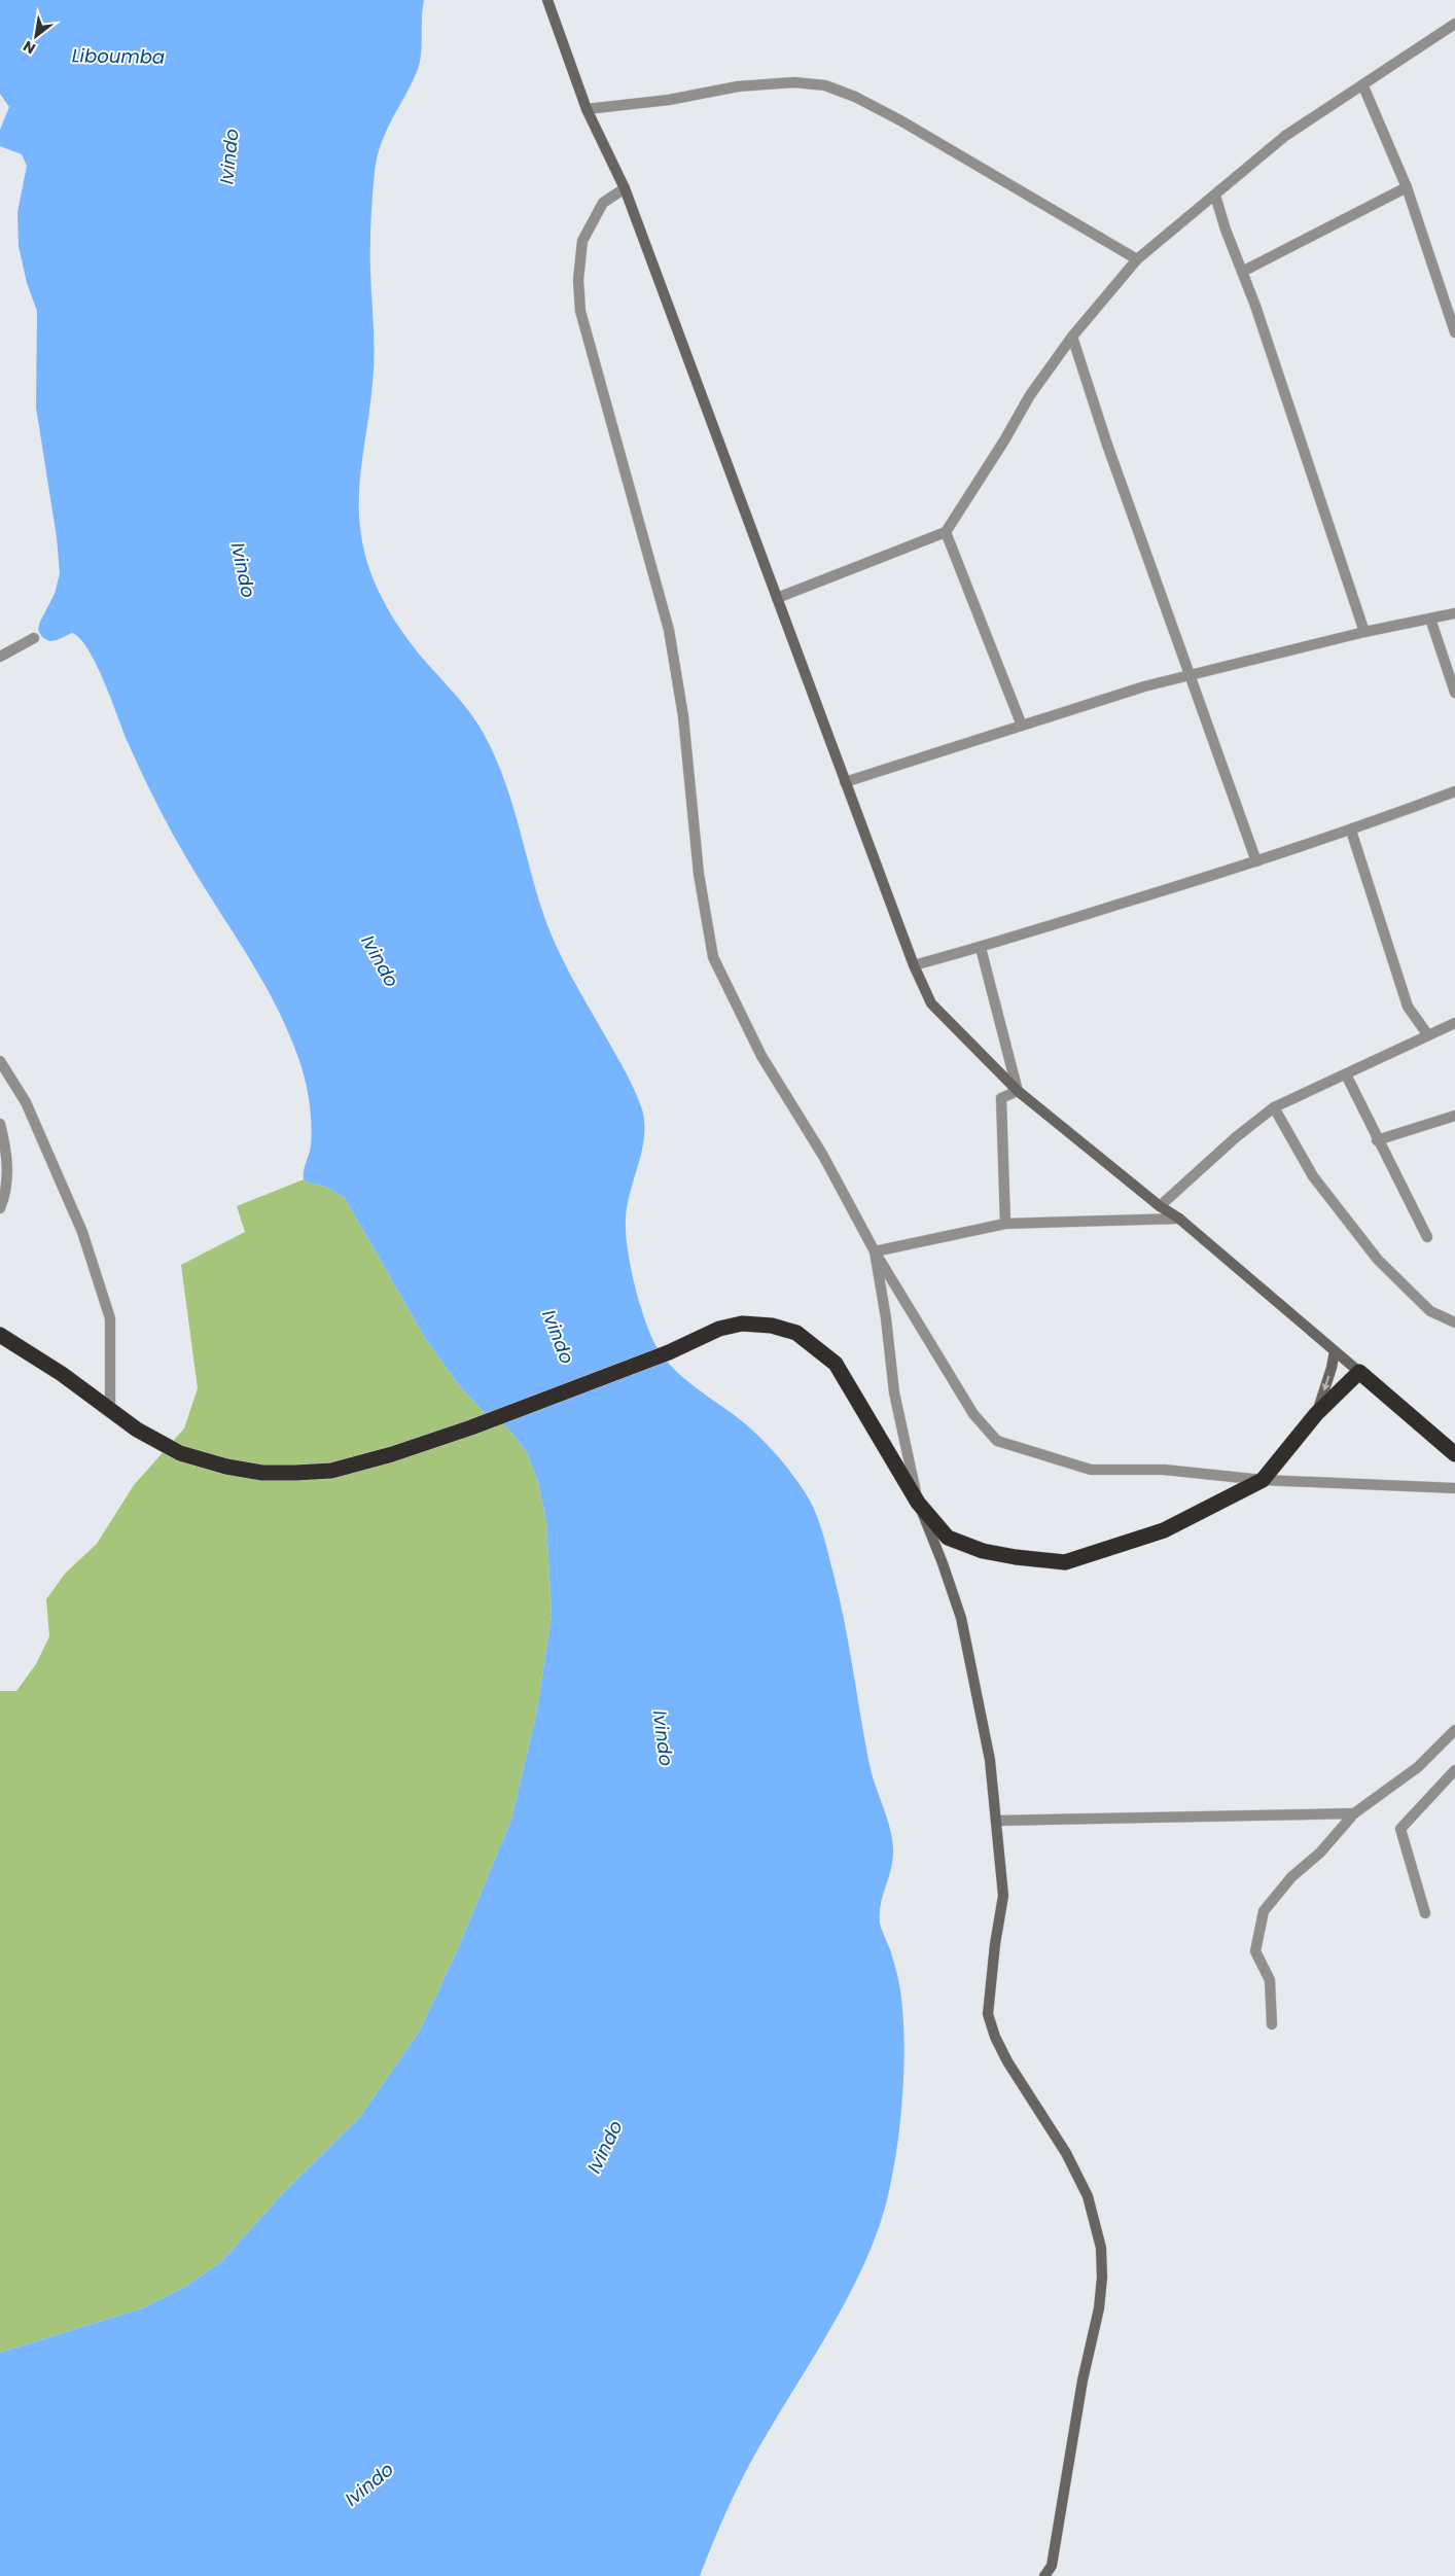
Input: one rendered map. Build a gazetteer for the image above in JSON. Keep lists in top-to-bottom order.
{
  "water": ["Liboumba", "Ivindo"],
  "north": "bottom left"
}
